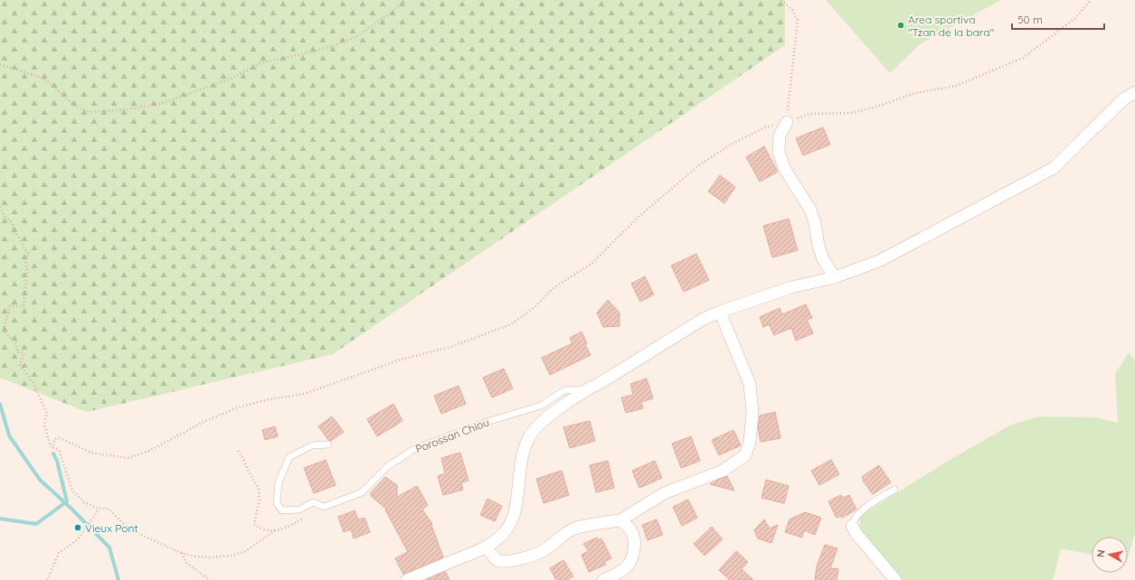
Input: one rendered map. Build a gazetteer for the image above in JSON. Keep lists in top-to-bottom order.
{
  "streets": {
    "street": ["Porossan Chiou"]
  },
  "places": ["Area sportiva \"Tzan de la bara\"", "Vieux Pont"],
  "scale_bar": "50 m",
  "north": "left"
}
